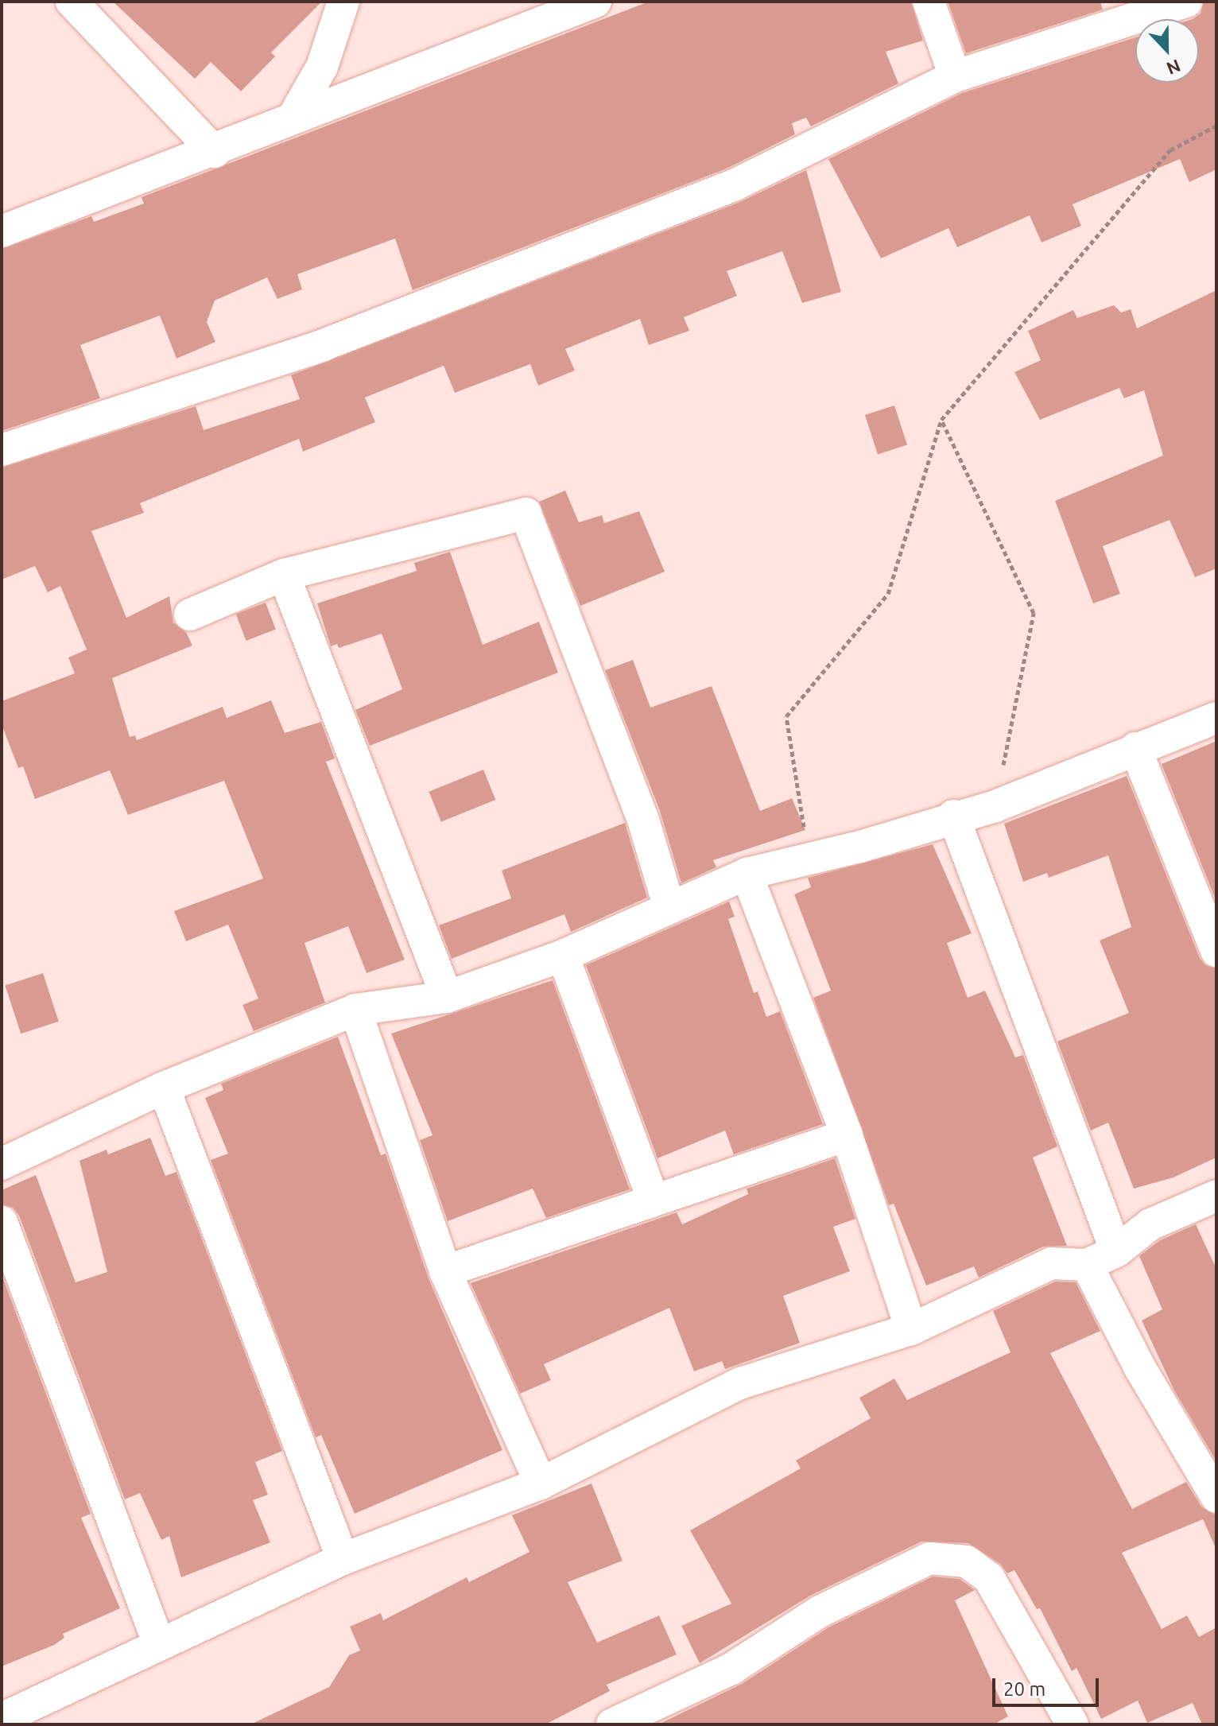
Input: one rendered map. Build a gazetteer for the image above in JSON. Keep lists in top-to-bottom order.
{
  "scale_bar": "20 m",
  "north": "bottom"
}
